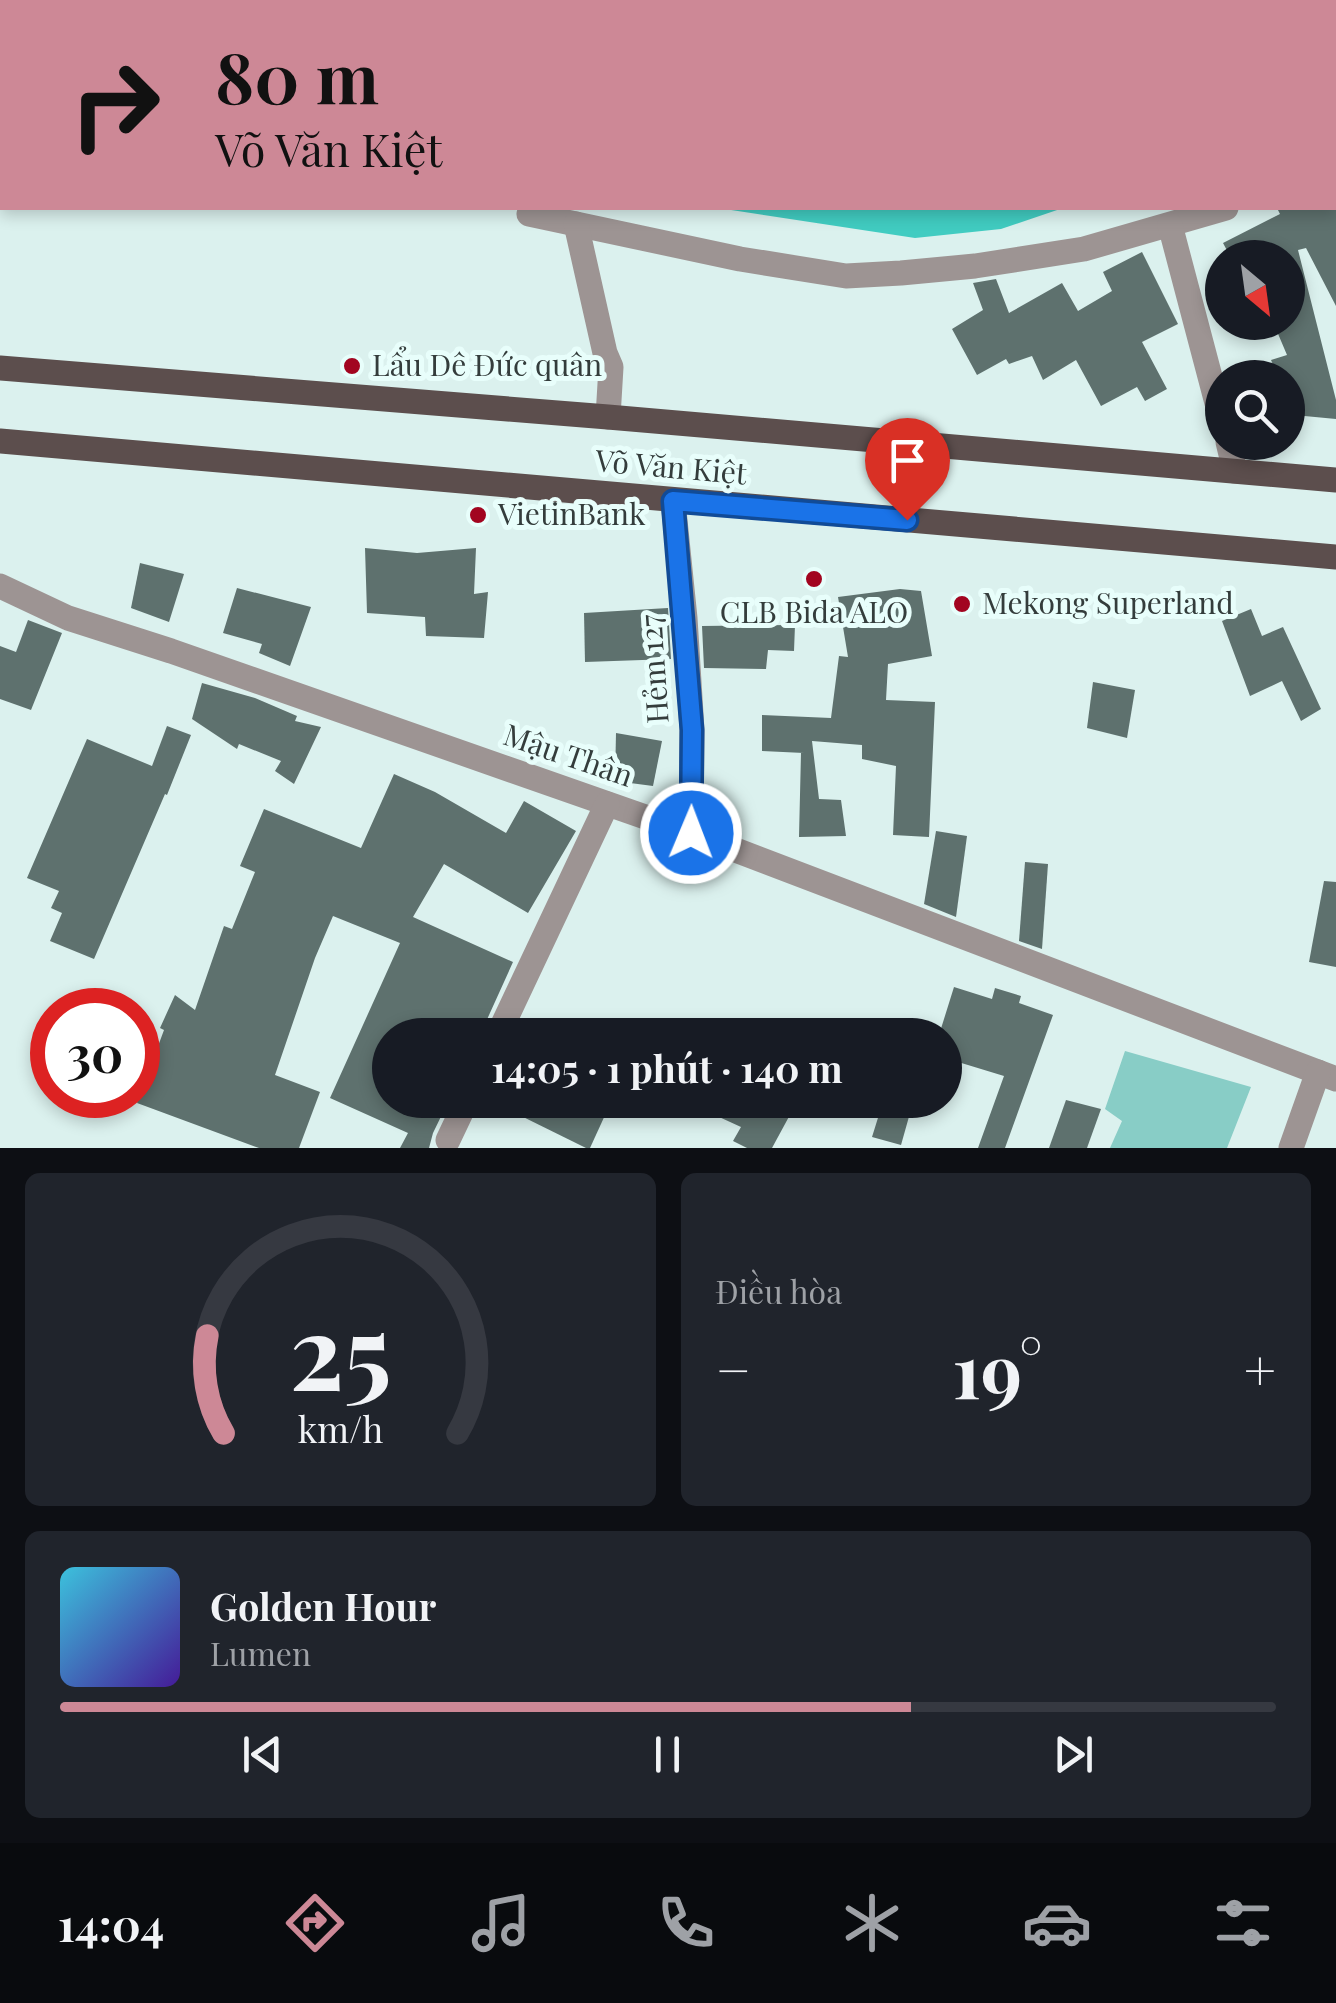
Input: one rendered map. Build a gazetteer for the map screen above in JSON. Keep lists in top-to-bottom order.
{
  "streets": {
    "main road": ["Võ Văn Kiệt"],
    "street": ["Hẻm 127", "Mậu Thân"]
  },
  "crossings": [
    ["Võ Văn Kiệt", "Hẻm 127"],
    ["Hẻm 127", "Mậu Thân"]
  ],
  "places": [
    "Lẩu Dê Đức quân",
    "VietinBank",
    "CLB Bida ALO",
    "Mekong Superland"
  ],
  "north": "bottom right",
  "page": {
    "turn": ["80 m", "Võ Văn Kiệt"],
    "limit": "30",
    "trip": "14:05 · 1 phút · 140 m",
    "tile": "Điều hòa",
    "heat": ["−", "19°", "+"],
    "song": ["Golden Hour", "Lumen"],
    "tabs": "14:04",
    "gauge": ["25", "km/h"]
  }
}
